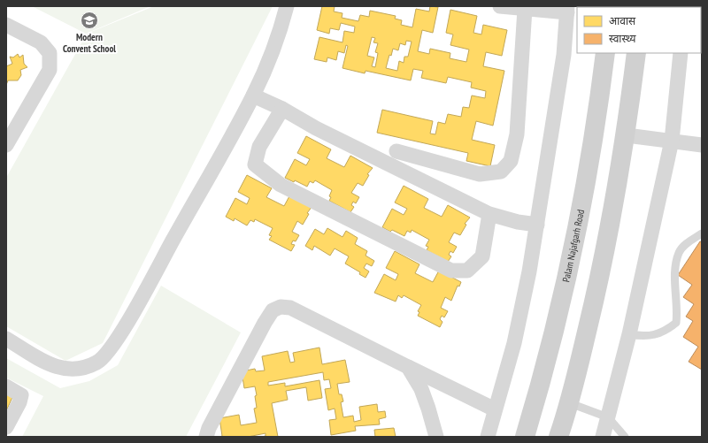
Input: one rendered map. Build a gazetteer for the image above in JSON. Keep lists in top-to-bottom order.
{
  "streets": {
    "main road": ["Palam Najafgarh Road"]
  },
  "places": {
    "school or university": ["Modern Convent School"]
  },
  "legend": ["आवास", "स्वास्थ्य"]
}
